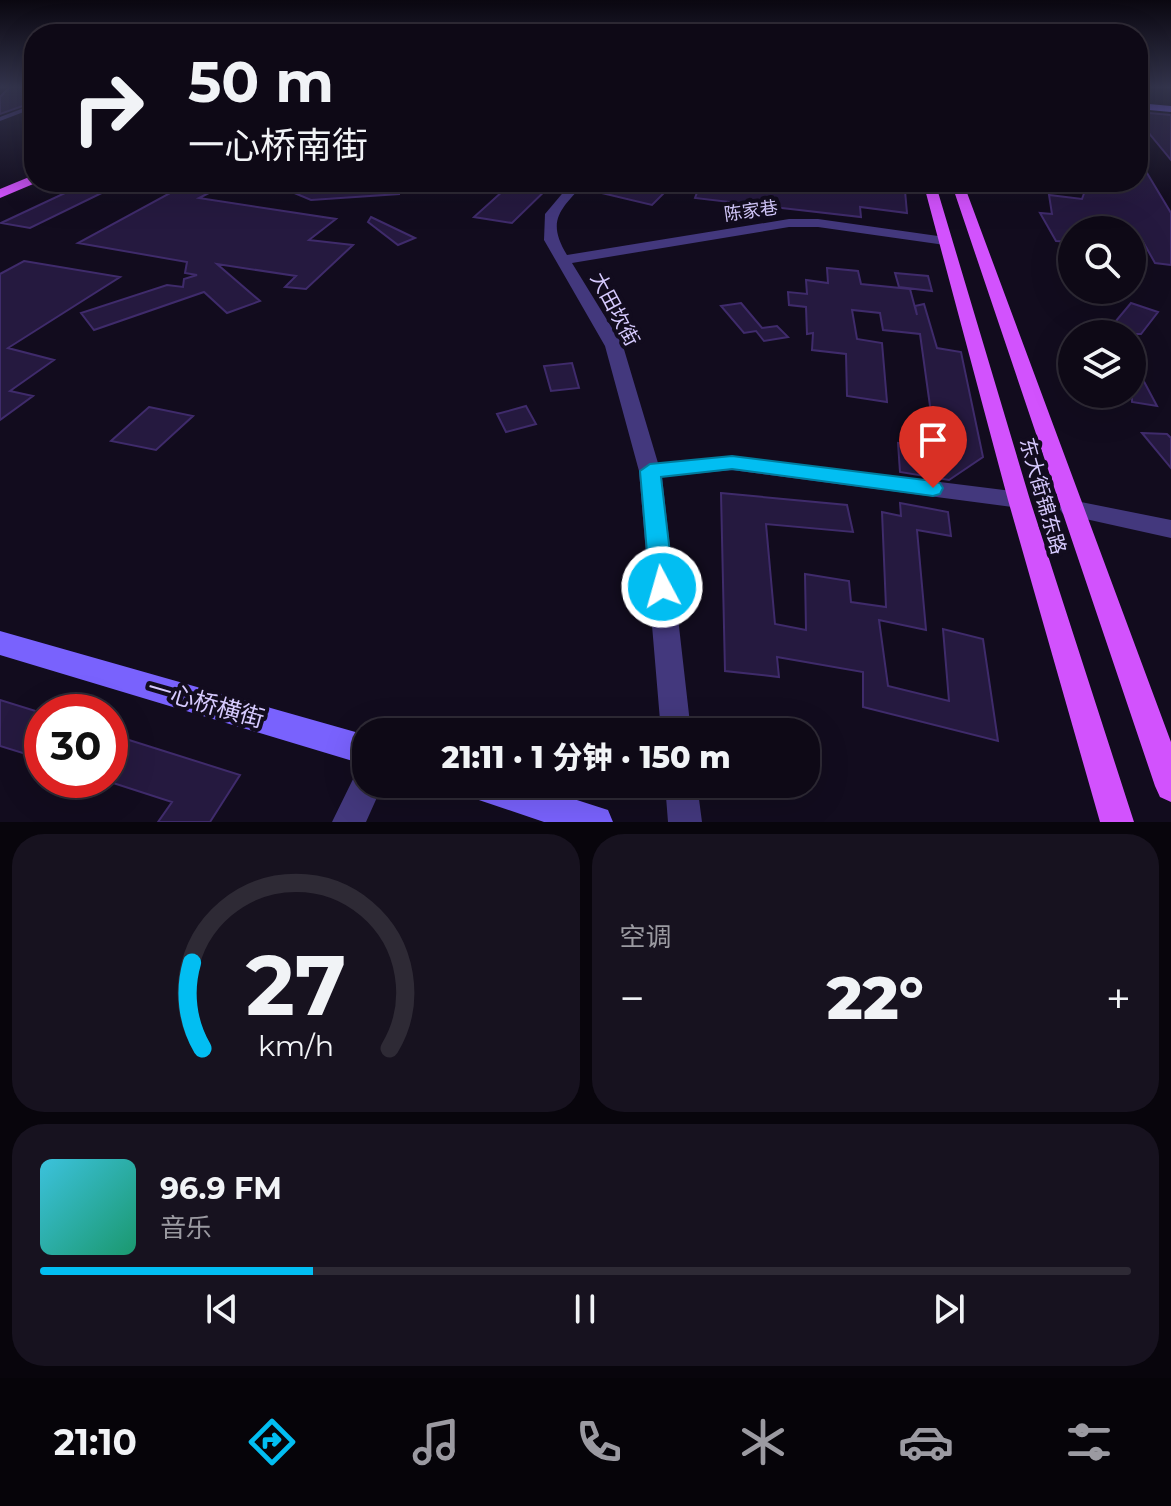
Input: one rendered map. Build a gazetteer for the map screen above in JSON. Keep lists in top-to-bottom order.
{
  "streets": {
    "main road": ["东大街锦东路"],
    "street": ["陈家巷", "大田坎街", "一心桥横街"]
  },
  "crossings": [
    ["陈家巷", "大田坎街"],
    ["陈家巷", "东大街锦东路"]
  ],
  "page": {
    "turn": ["50 m", "一心桥南街"],
    "limit": "30",
    "trip": "21:11 · 1 分钟 · 150 m",
    "tile": "空调",
    "heat": ["−", "22°", "+"],
    "song": ["96.9 FM", "音乐"],
    "tabs": "21:10",
    "gauge": ["27", "km/h"]
  }
}
